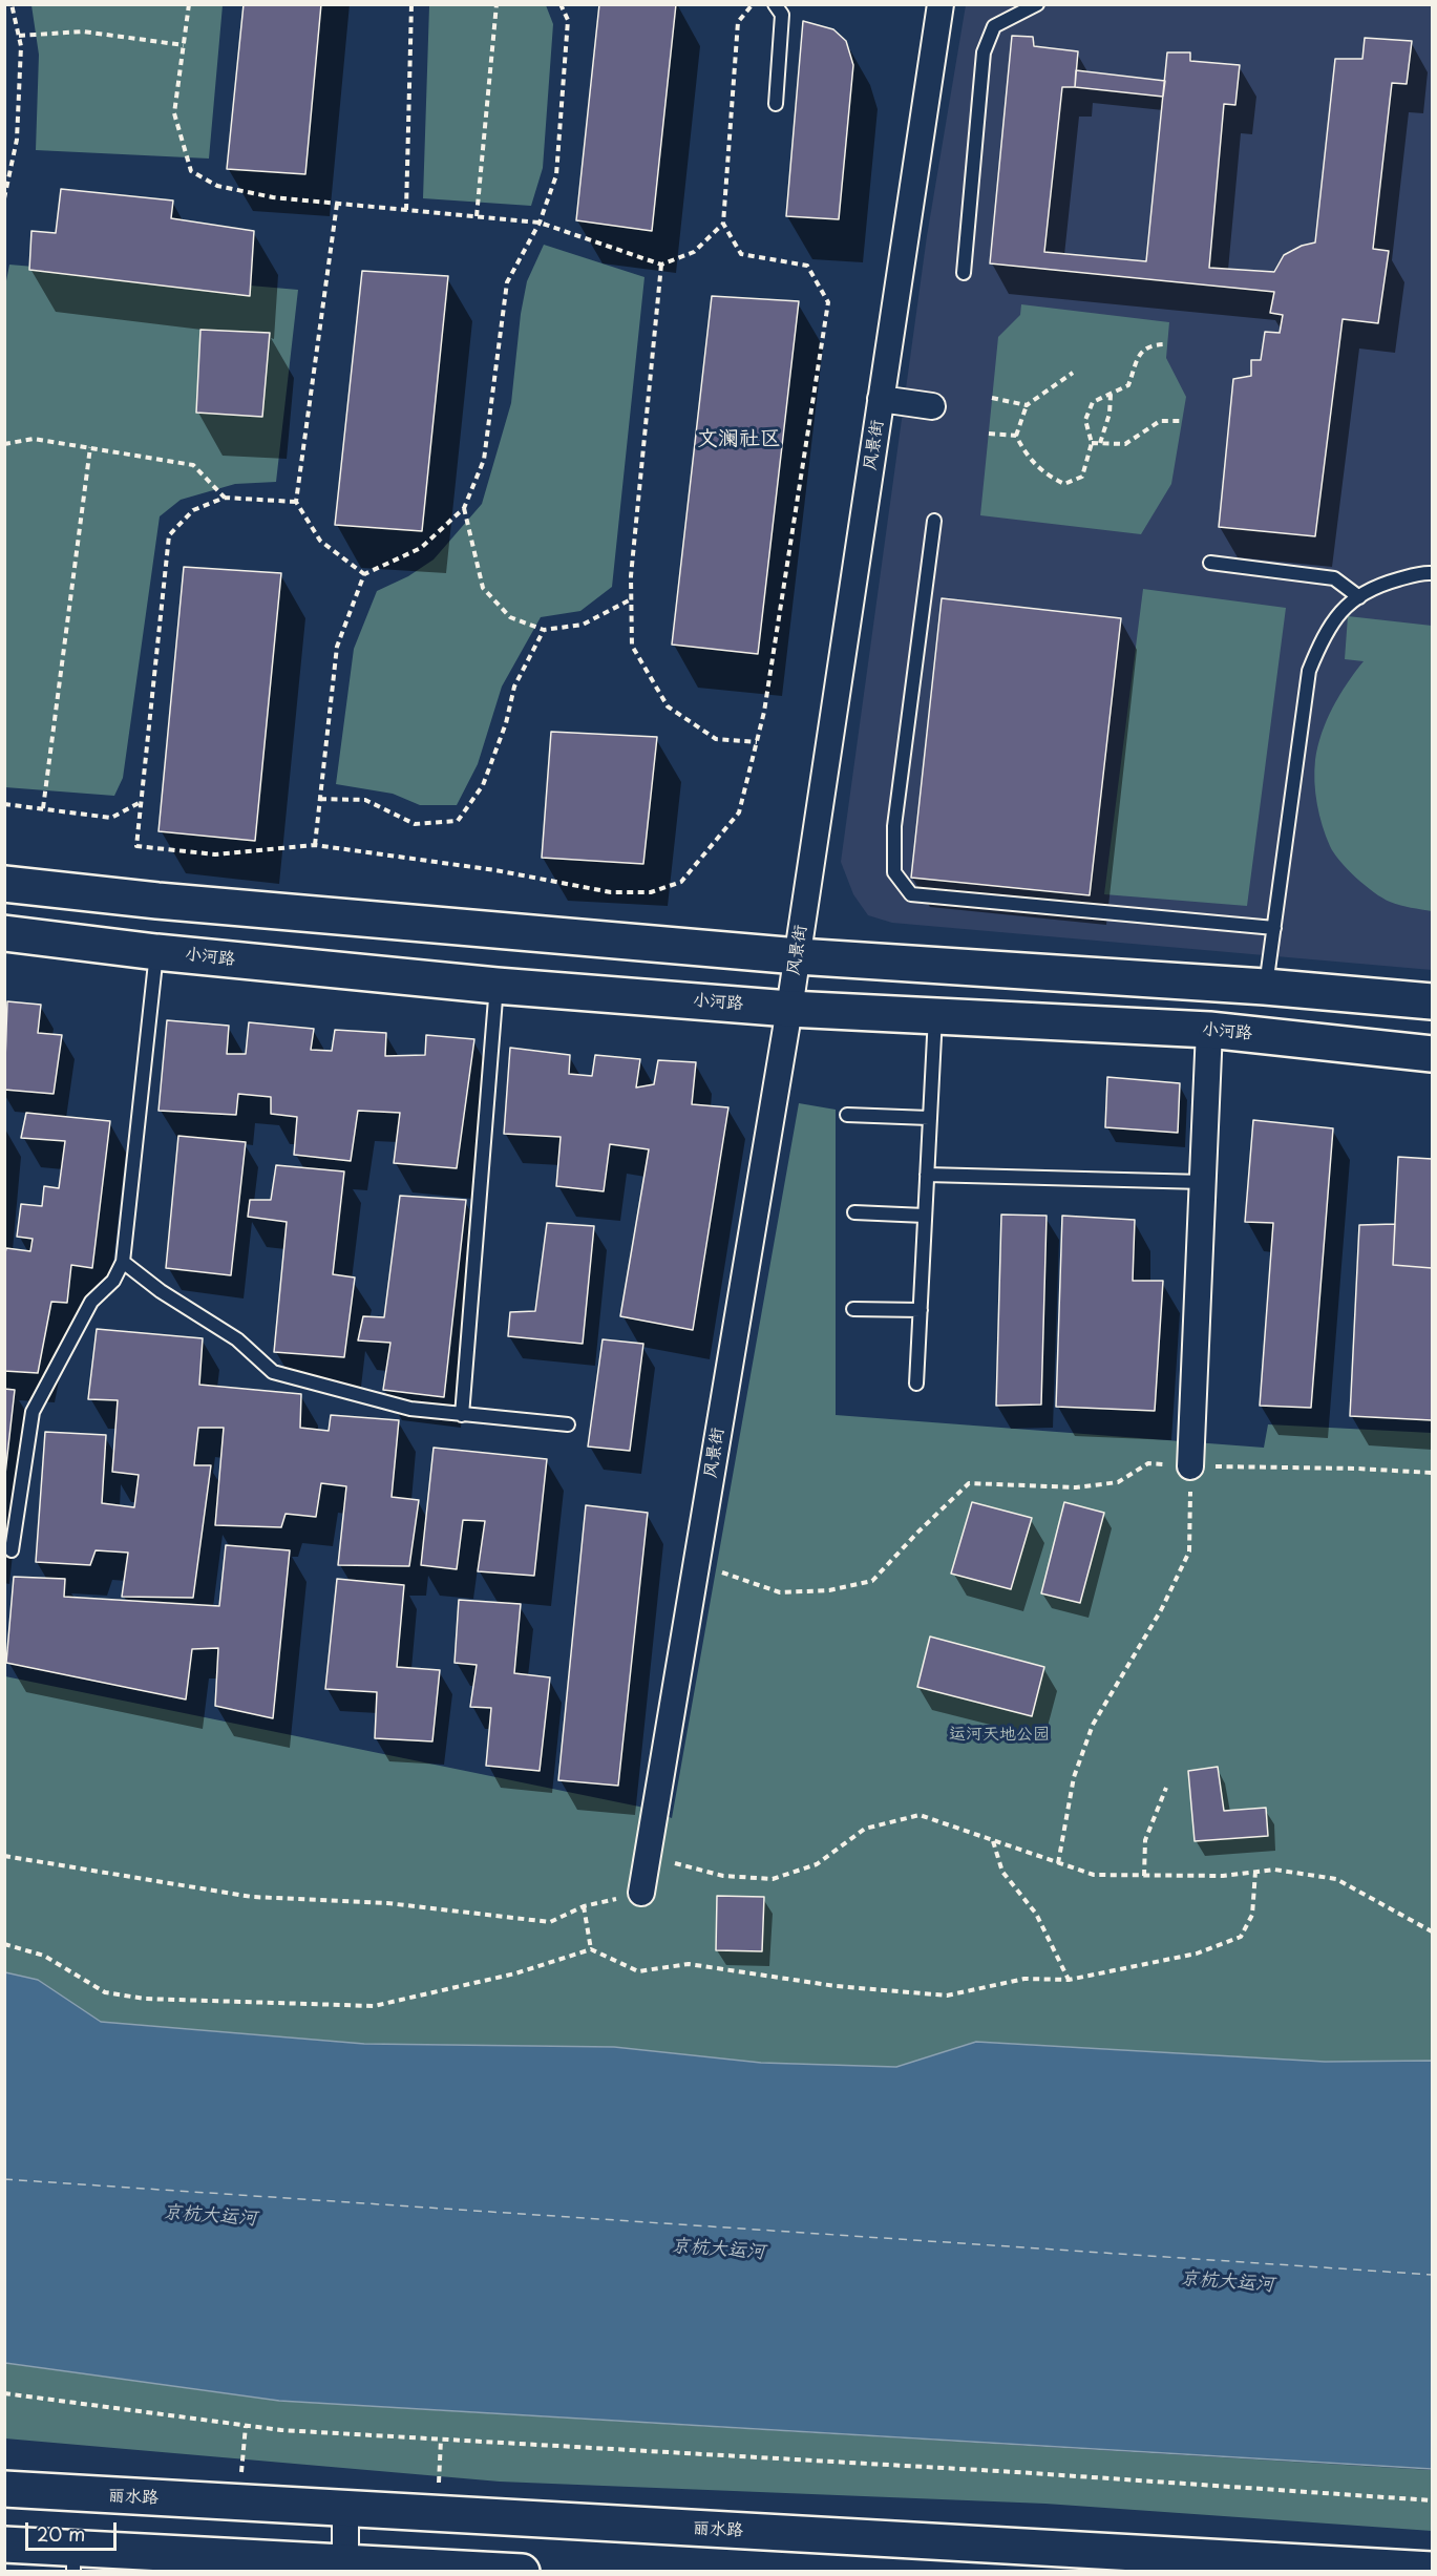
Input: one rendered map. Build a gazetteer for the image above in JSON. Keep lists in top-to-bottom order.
{
  "streets": {
    "main road": ["小河路", "丽水路"],
    "street": ["风景街"]
  },
  "crossings": [
    ["风景街", "小河路"]
  ],
  "districts": ["文澜社区"],
  "water": ["京杭大运河"],
  "parks": ["运河天地公园"],
  "scale_bar": "20 m"
}
